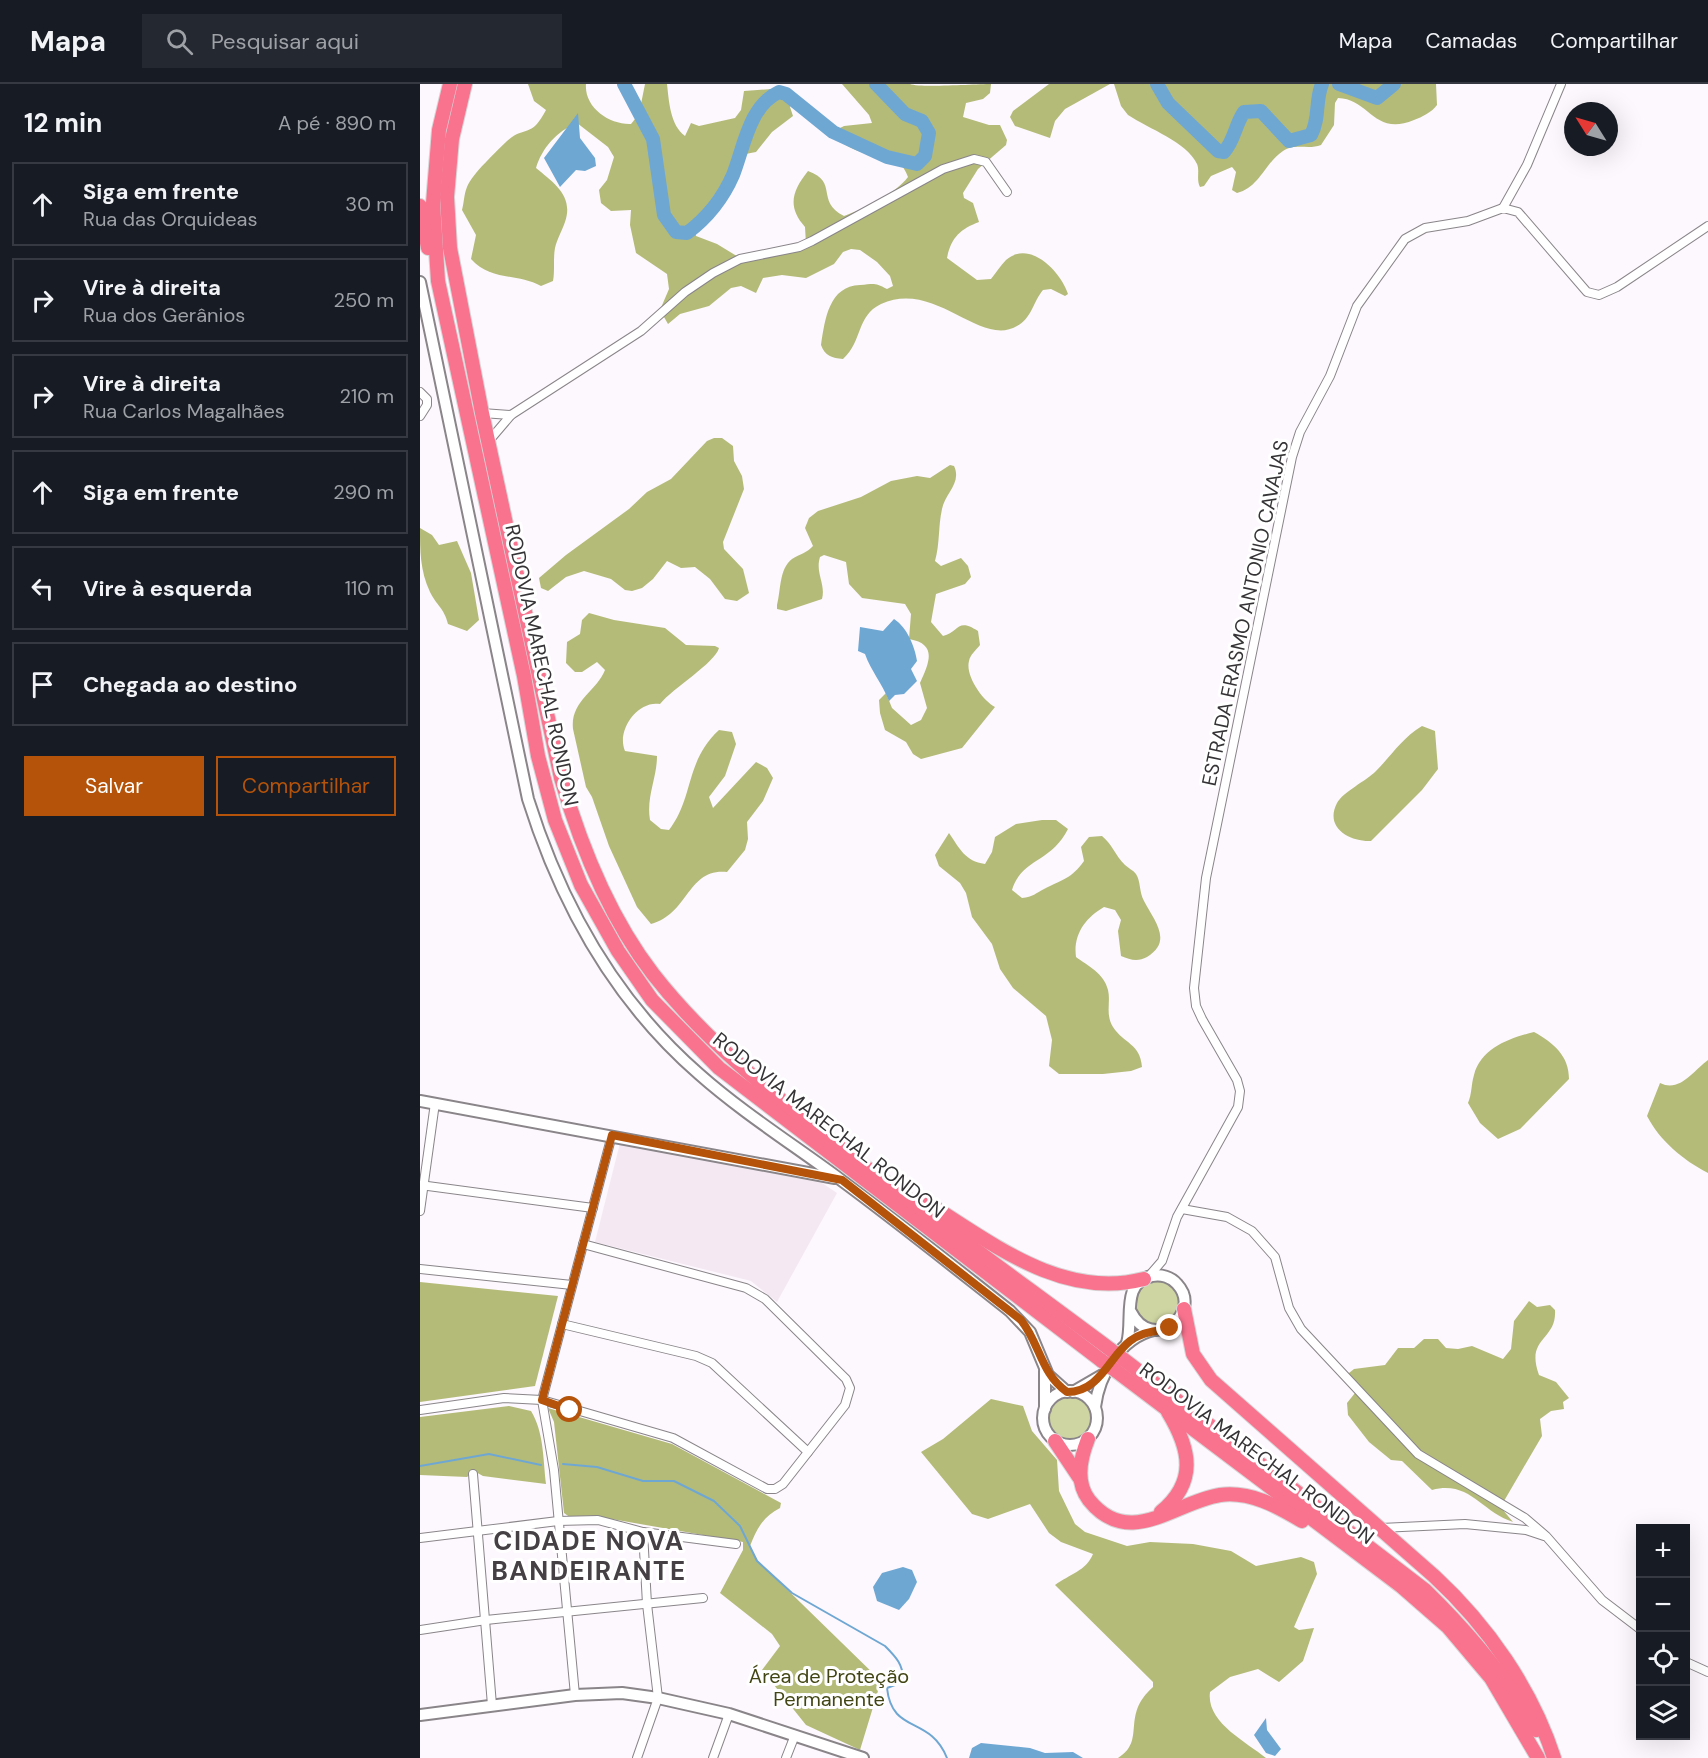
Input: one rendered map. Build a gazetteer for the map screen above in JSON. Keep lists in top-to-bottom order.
{
  "streets": {
    "highway": ["RODOVIA MARECHAL RONDON"],
    "street": ["ESTRADA ERASMO ANTONIO CAVAJAS"]
  },
  "districts": ["CIDADE NOVA BANDEIRANTE"],
  "parks": ["Área de Proteção Permanente"],
  "north": "top left",
  "page": {
    "header": "Mapa",
    "search": "Pesquisar aqui",
    "nav": ["Mapa", "Camadas", "Compartilhar"],
    "heading": ["12 min", "A pé · 890 m"],
    "list": [
      ["Siga em frente", "Rua das Orquideas", "30 m"],
      ["Vire à direita", "Rua dos Gerânios", "250 m"],
      ["Vire à direita", "Rua Carlos Magalhães", "210 m"],
      ["Siga em frente", "290 m"],
      ["Vire à esquerda", "110 m"],
      "Chegada ao destino"
    ],
    "buttons": ["Salvar", "Compartilhar"],
    "map_buttons": ["+", "−"]
  }
}
